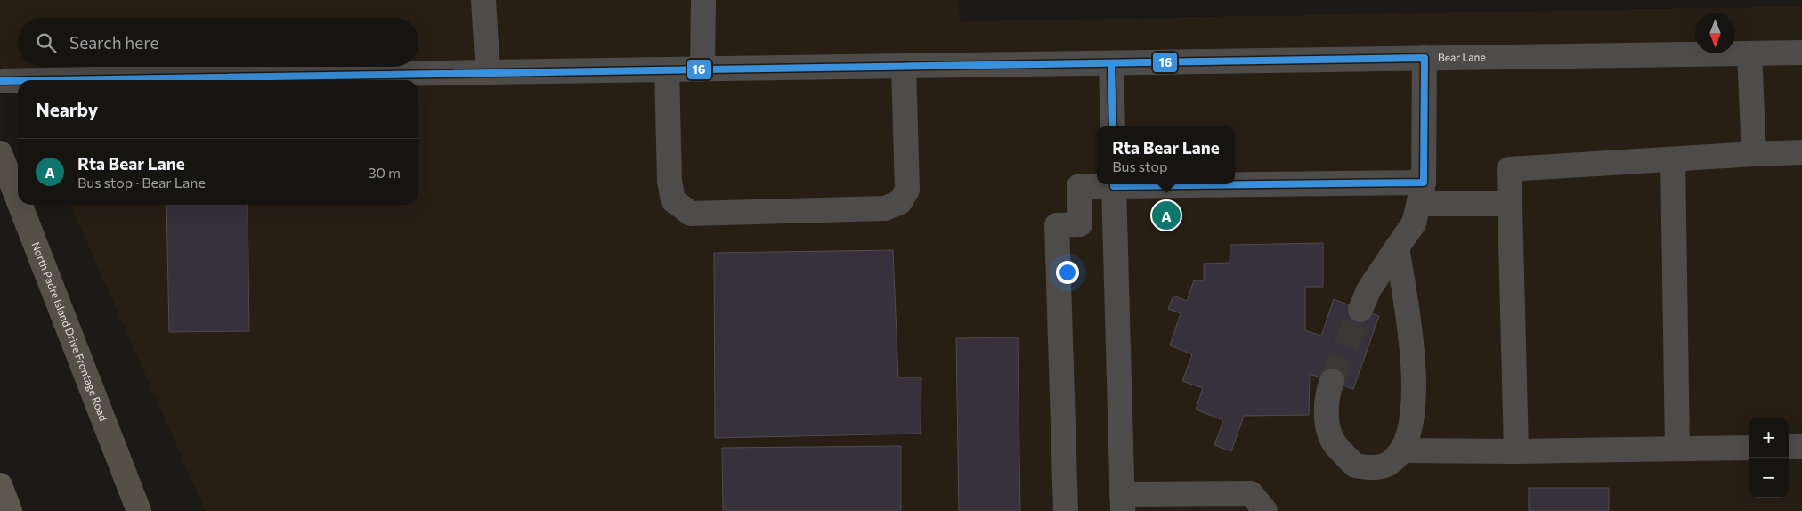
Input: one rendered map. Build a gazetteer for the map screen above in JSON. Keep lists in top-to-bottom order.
{
  "streets": {
    "main road": ["North Padre Island Drive Frontage Road"],
    "street": ["Bear Lane"]
  },
  "lines": ["transit line 16"],
  "north": "bottom",
  "page": {
    "search": "Search here",
    "heading": "Nearby",
    "popup": ["Rta Bear Lane", "Bus stop"],
    "list": [
      {
        "mark": "A",
        "name": "Rta Bear Lane",
        "note": "Bus stop · Bear Lane",
        "value": "30 m"
      }
    ],
    "pins": "A",
    "map_buttons": ["+", "−"]
  }
}
